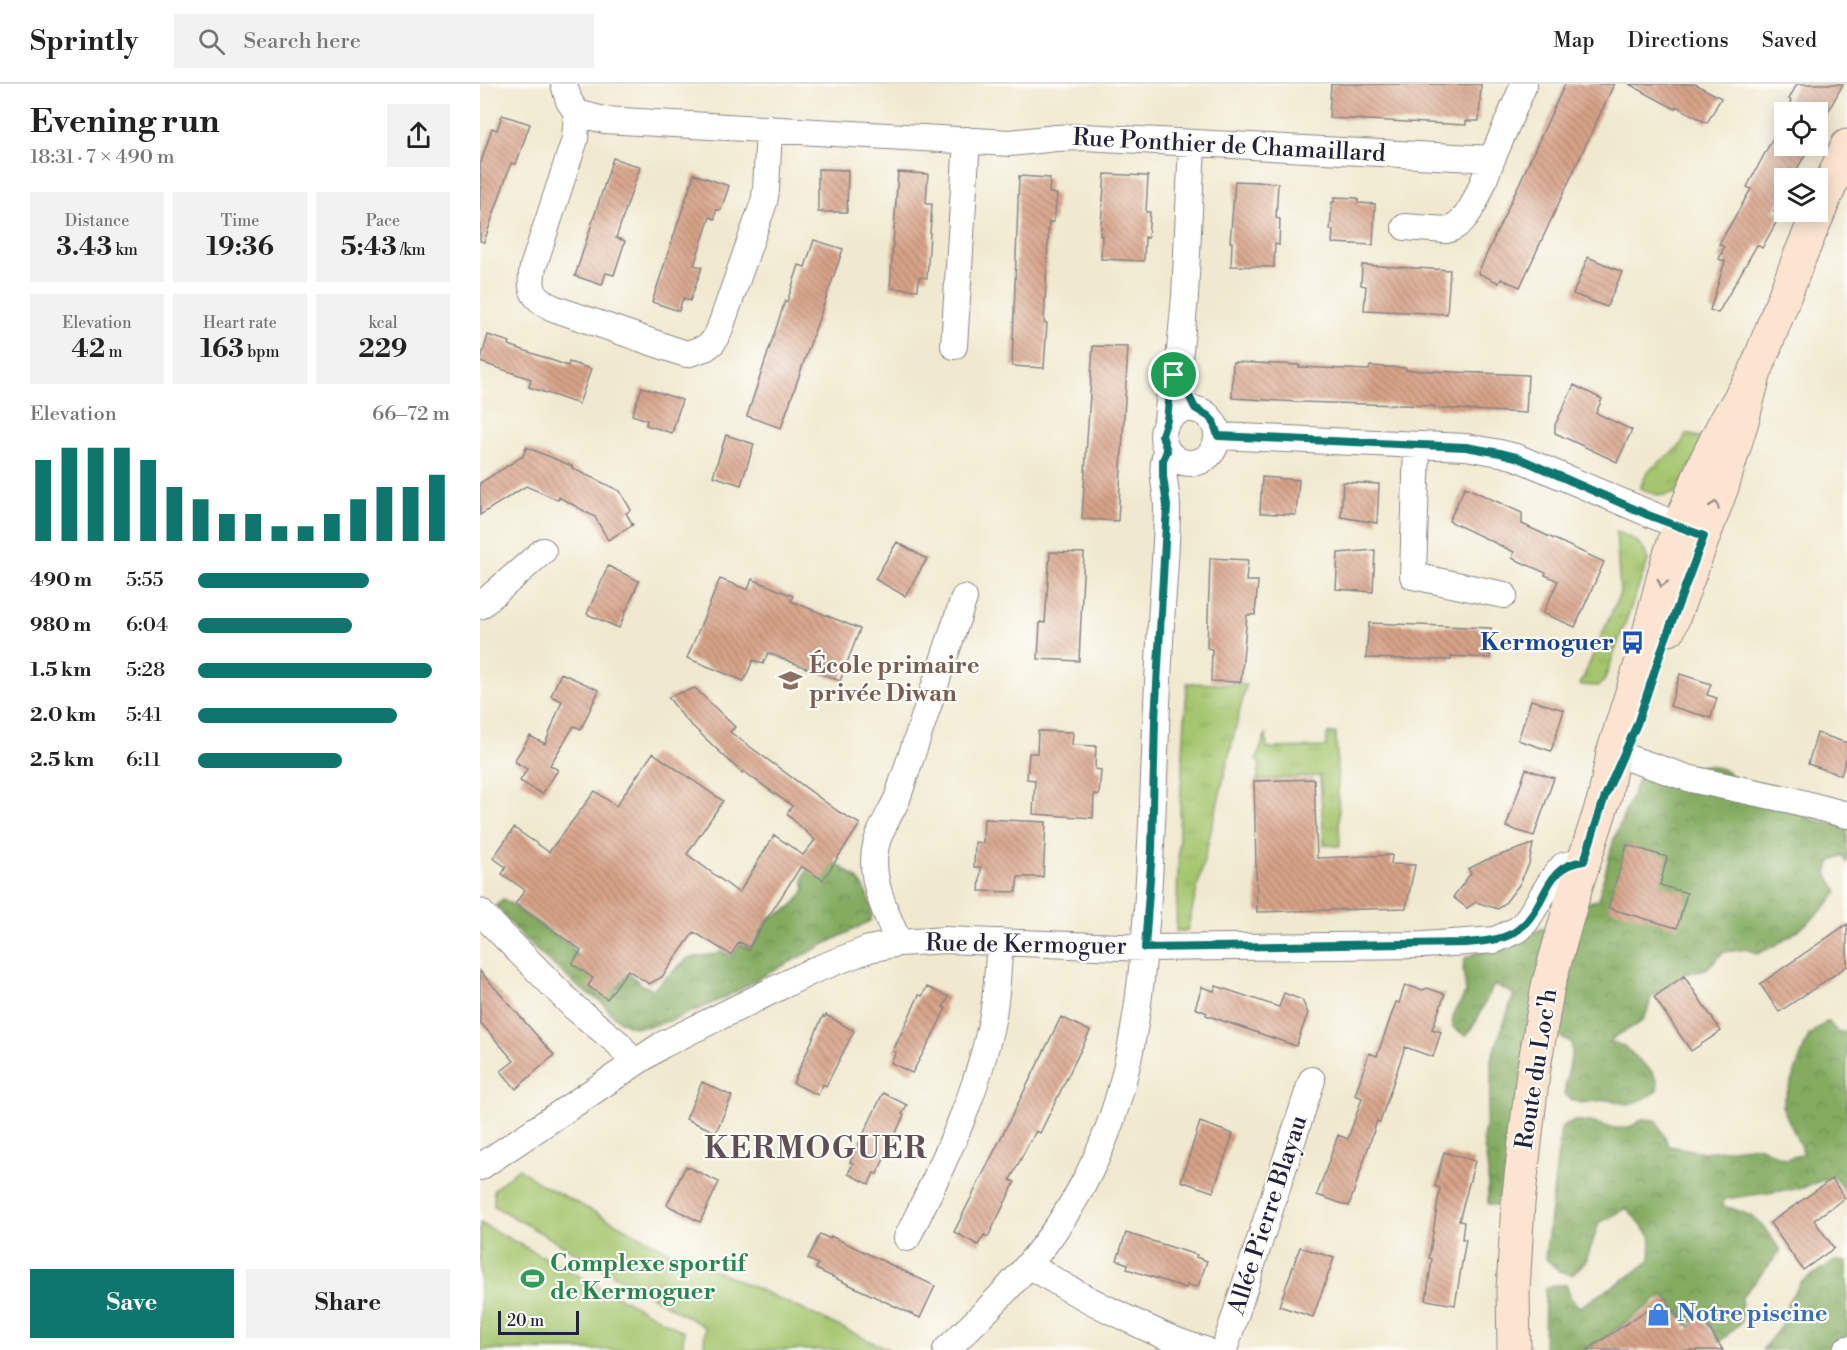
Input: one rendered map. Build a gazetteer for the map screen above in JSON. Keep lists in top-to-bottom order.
{
  "streets": {
    "main road": ["Route du Loc'h"],
    "street": ["Rue Ponthier de Chamaillard", "Rue de Kermoguer", "Allée Pierre Blayau"]
  },
  "crossings": [
    ["Rue de Kermoguer", "Route du Loc'h"]
  ],
  "districts": ["KERMOGUER"],
  "places": {
    "bus stop": ["Kermoguer"],
    "school or university": ["École primaire privée Diwan"],
    "sports": ["Complexe sportif de Kermoguer"],
    "shop": ["Notre piscine"]
  },
  "scale_bar": "20 m",
  "page": {
    "header": "Sprintly",
    "search": "Search here",
    "nav": ["Map", "Directions", "Saved"],
    "heading": ["Evening run", "18:31 · 7 × 490 m"],
    "stats": [
      ["Distance", "3.43 km"],
      ["Time", "19:36"],
      ["Pace", "5:43 /km"],
      ["Elevation", "42 m"],
      ["Heart rate", "163 bpm"],
      ["kcal", "229"]
    ],
    "chart": ["Elevation", "66–72 m"],
    "list": [
      {
        "name": "490 m",
        "note": "5:55"
      },
      {
        "name": "980 m",
        "note": "6:04"
      },
      {
        "name": "1.5 km",
        "note": "5:28"
      },
      {
        "name": "2.0 km",
        "note": "5:41"
      },
      {
        "name": "2.5 km",
        "note": "6:11"
      }
    ],
    "buttons": ["Save", "Share"],
    "scale": "20 m"
  }
}
